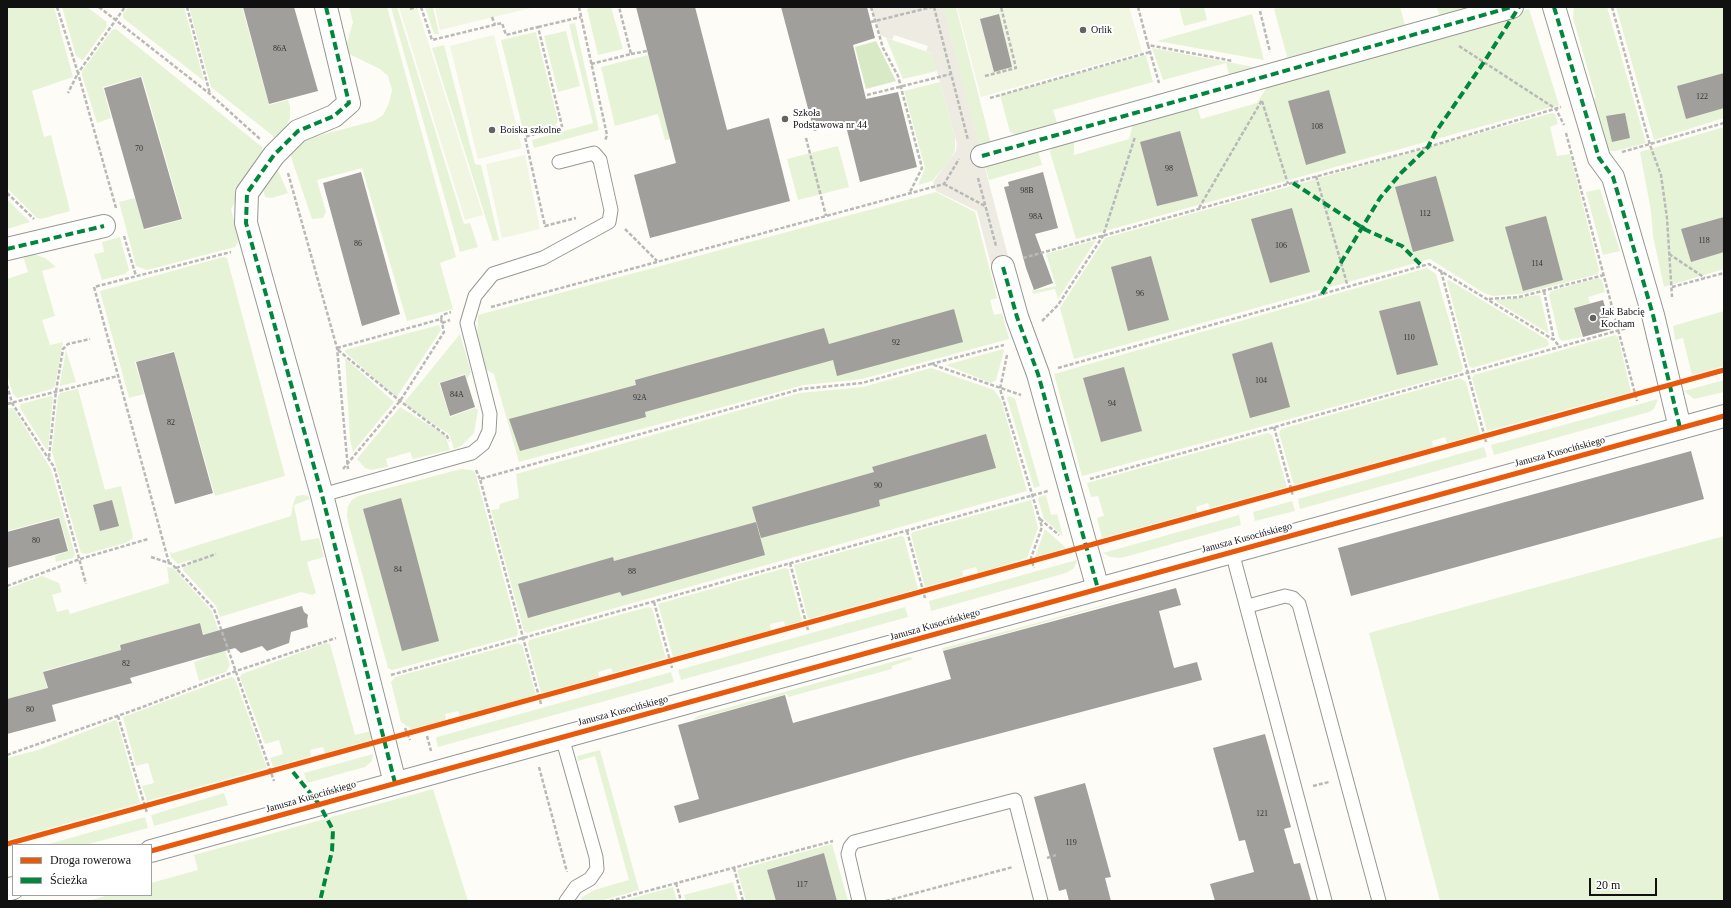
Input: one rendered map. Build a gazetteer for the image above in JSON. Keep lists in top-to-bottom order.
{
  "streets": {
    "street": ["Janusza Kusocińskiego"]
  },
  "places": [
    "Orlik",
    "Szkoła Podstawowa nr 44",
    "Boiska szkolne",
    "Jak Babcię Kocham"
  ],
  "house_numbers": [
    "86A",
    "122",
    "108",
    "70",
    "98",
    "98B",
    "112",
    "98A",
    "118",
    "86",
    "106",
    "114",
    "96",
    "110",
    "92",
    "104",
    "84A",
    "92A",
    "94",
    "82",
    "90",
    "80",
    "84",
    "88",
    "82",
    "80",
    "121",
    "119",
    "117"
  ],
  "legend": ["Droga rowerowa", "Ścieżka"],
  "scale_bar": "20 m"
}
